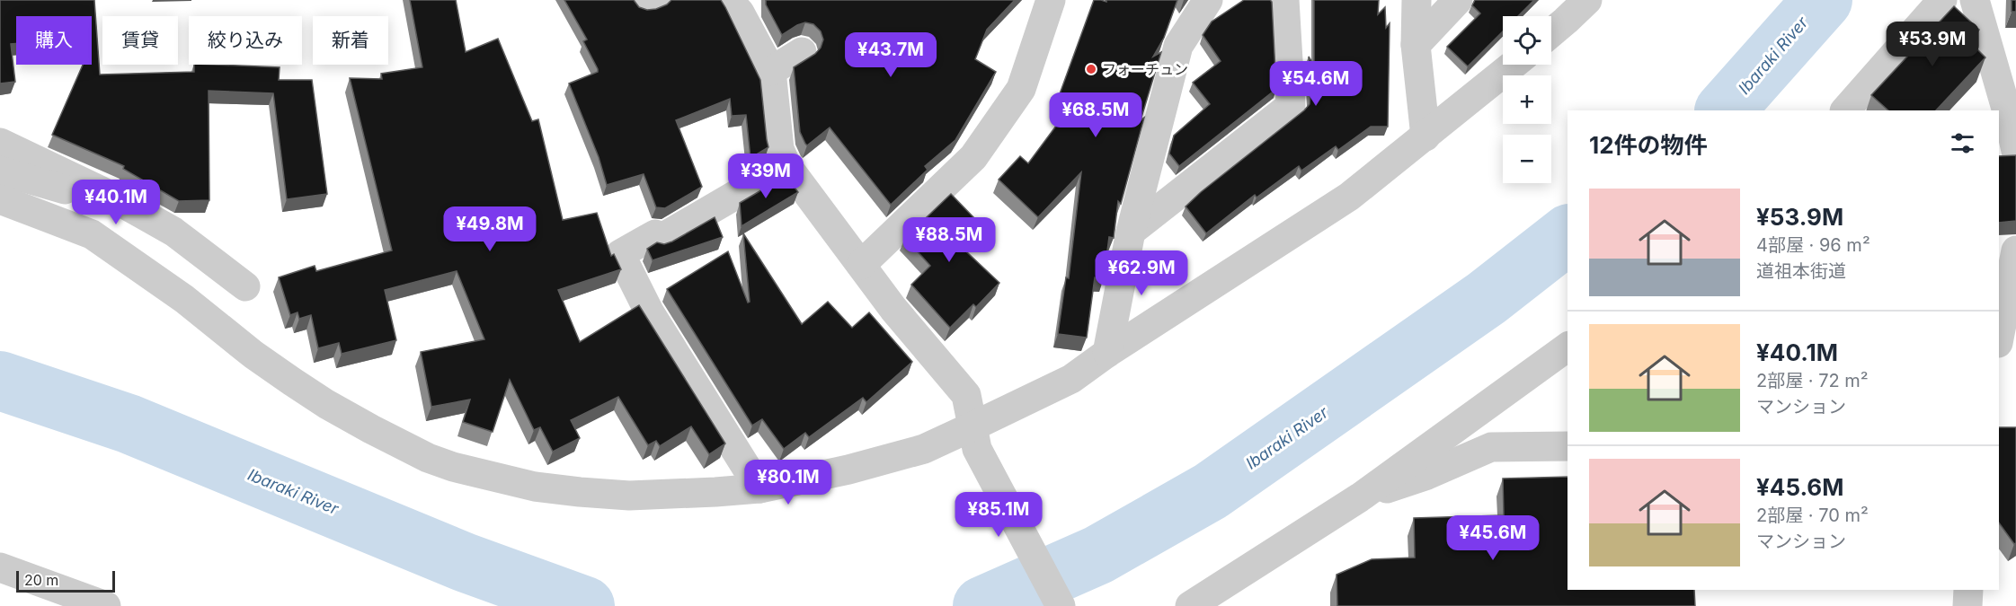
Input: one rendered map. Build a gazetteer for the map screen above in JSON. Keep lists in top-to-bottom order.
{
  "water": ["Ibaraki River"],
  "places": ["フォーチュン"],
  "scale_bar": "20 m",
  "page": {
    "map_buttons": ["+", "−"],
    "chip": [
      "購入",
      "賃貸",
      "絞り込み",
      "新着"
    ],
    "price": [
      "¥53.9M",
      "¥43.7M",
      "¥54.6M",
      "¥68.5M",
      "¥39M",
      "¥40.1M",
      "¥49.8M",
      "¥88.5M",
      "¥62.9M",
      "¥80.1M",
      "¥85.1M",
      "¥45.6M"
    ],
    "heading": "12件の物件",
    "list": [
      {
        "name": "¥53.9M",
        "note": "4部屋 · 96 m² · 道祖本街道"
      },
      {
        "name": "¥40.1M",
        "note": "2部屋 · 72 m² · マンション"
      },
      {
        "name": "¥45.6M",
        "note": "2部屋 · 70 m² · マンション"
      }
    ],
    "scale": "20 m"
  }
}
